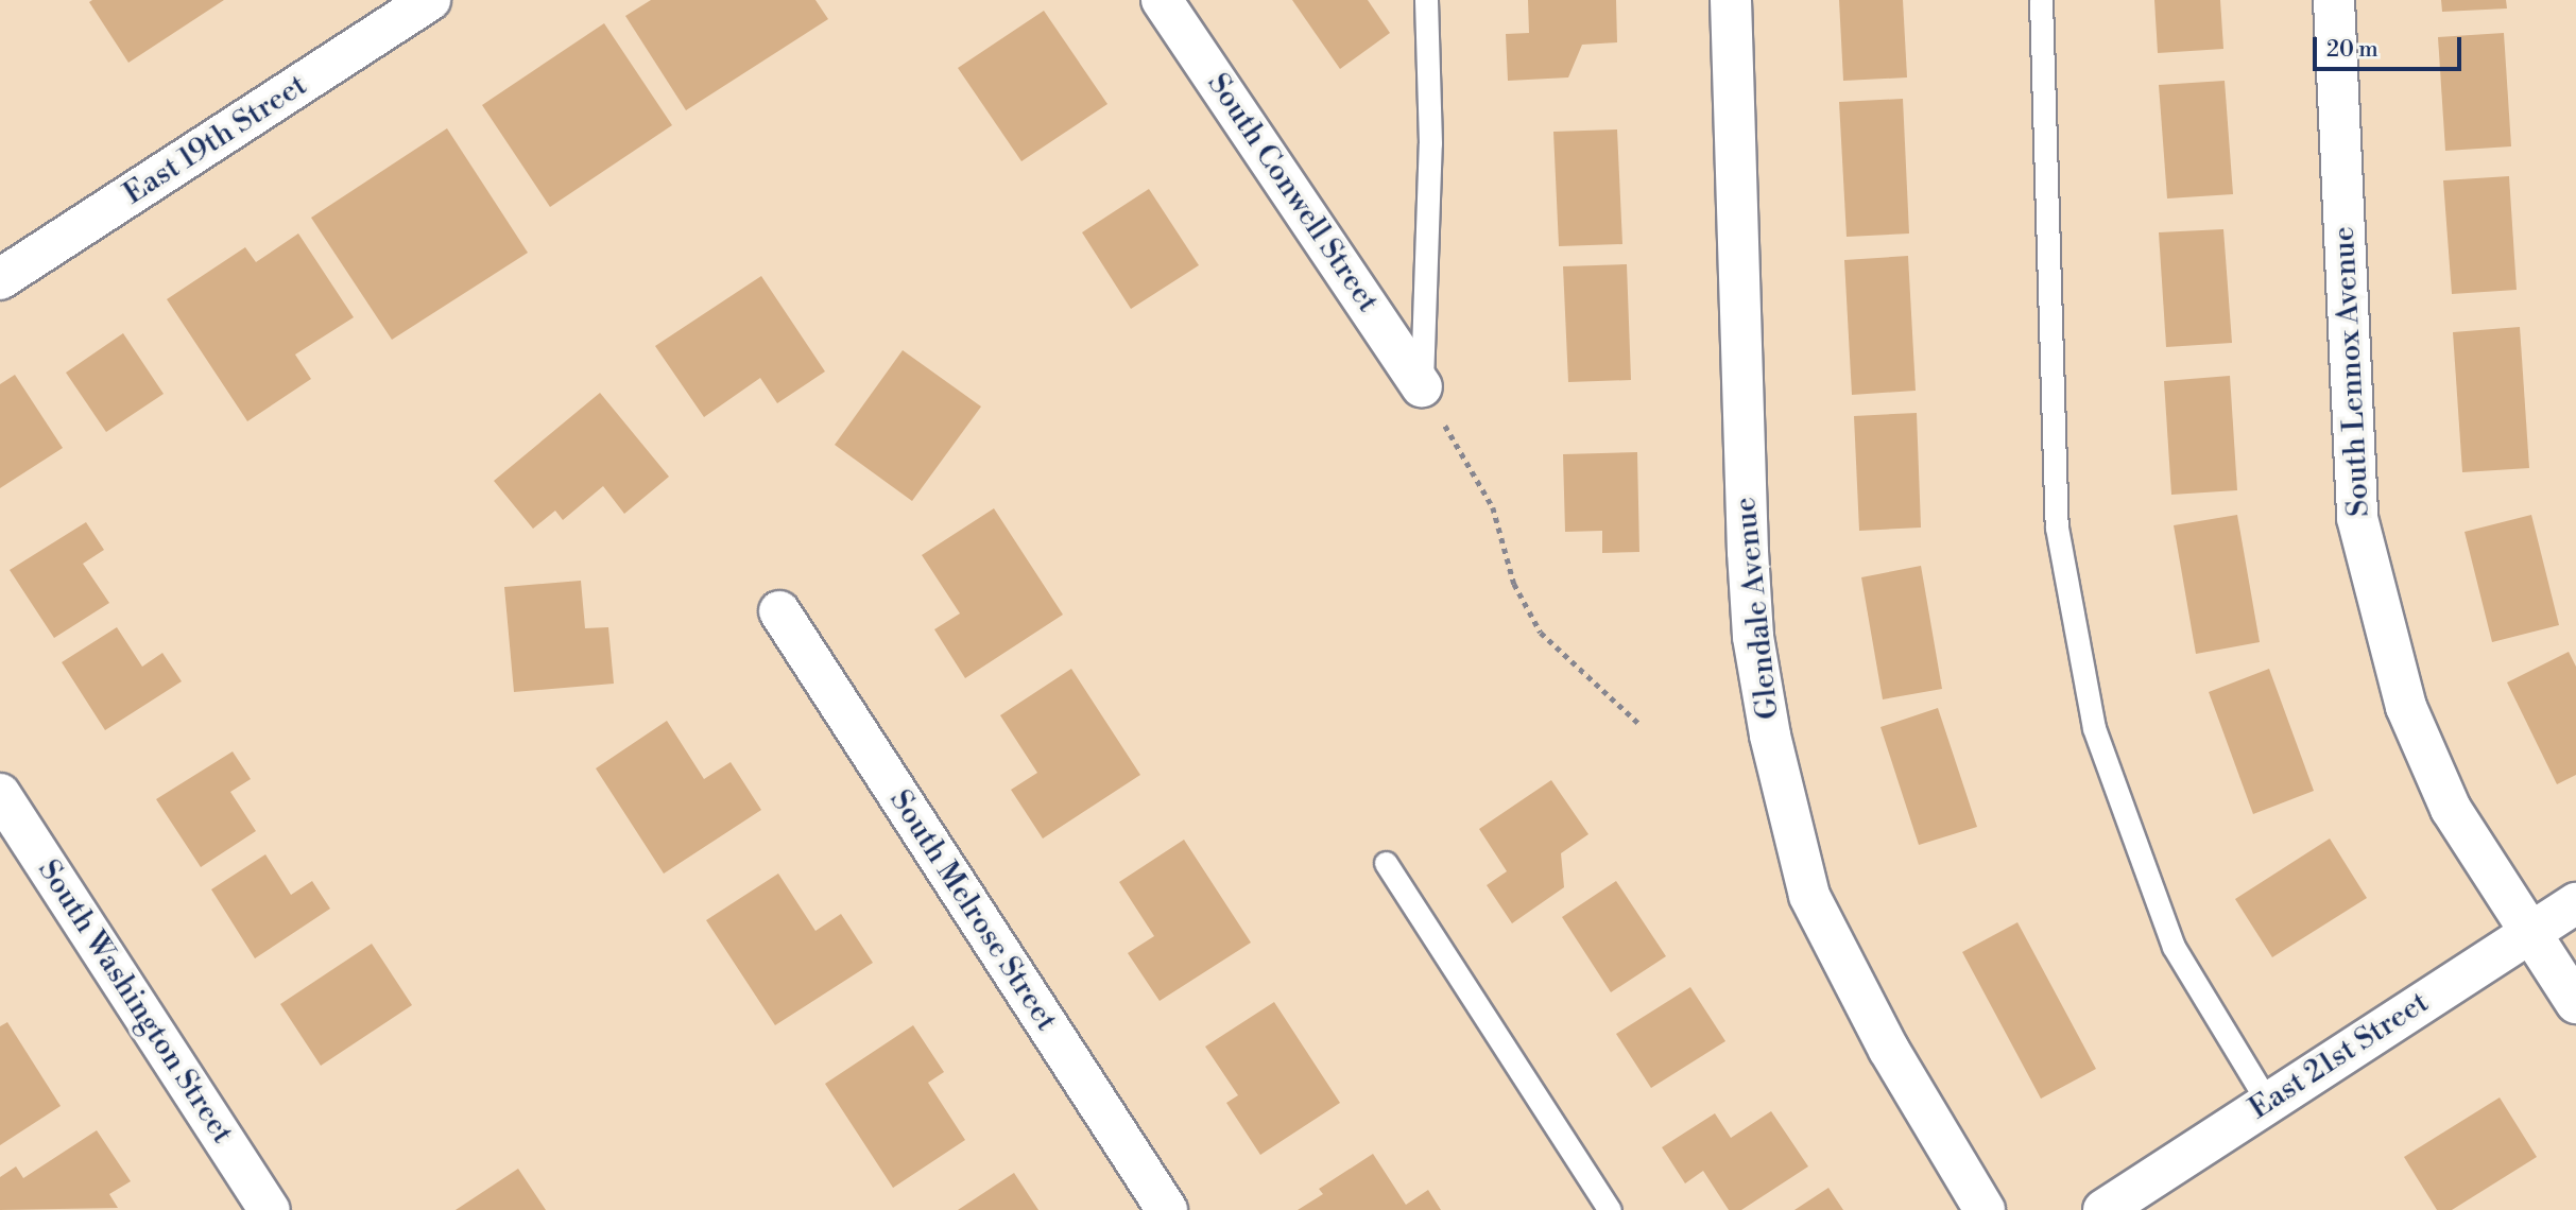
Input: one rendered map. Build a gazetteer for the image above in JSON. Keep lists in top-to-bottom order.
{
  "streets": {
    "street": [
      "East 19th Street",
      "South Conwell Street",
      "South Lennox Avenue",
      "Glendale Avenue",
      "South Melrose Street",
      "South Washington Street",
      "East 21st Street"
    ]
  },
  "crossings": [
    ["South Lennox Avenue", "East 21st Street"]
  ],
  "scale_bar": "20 m"
}
